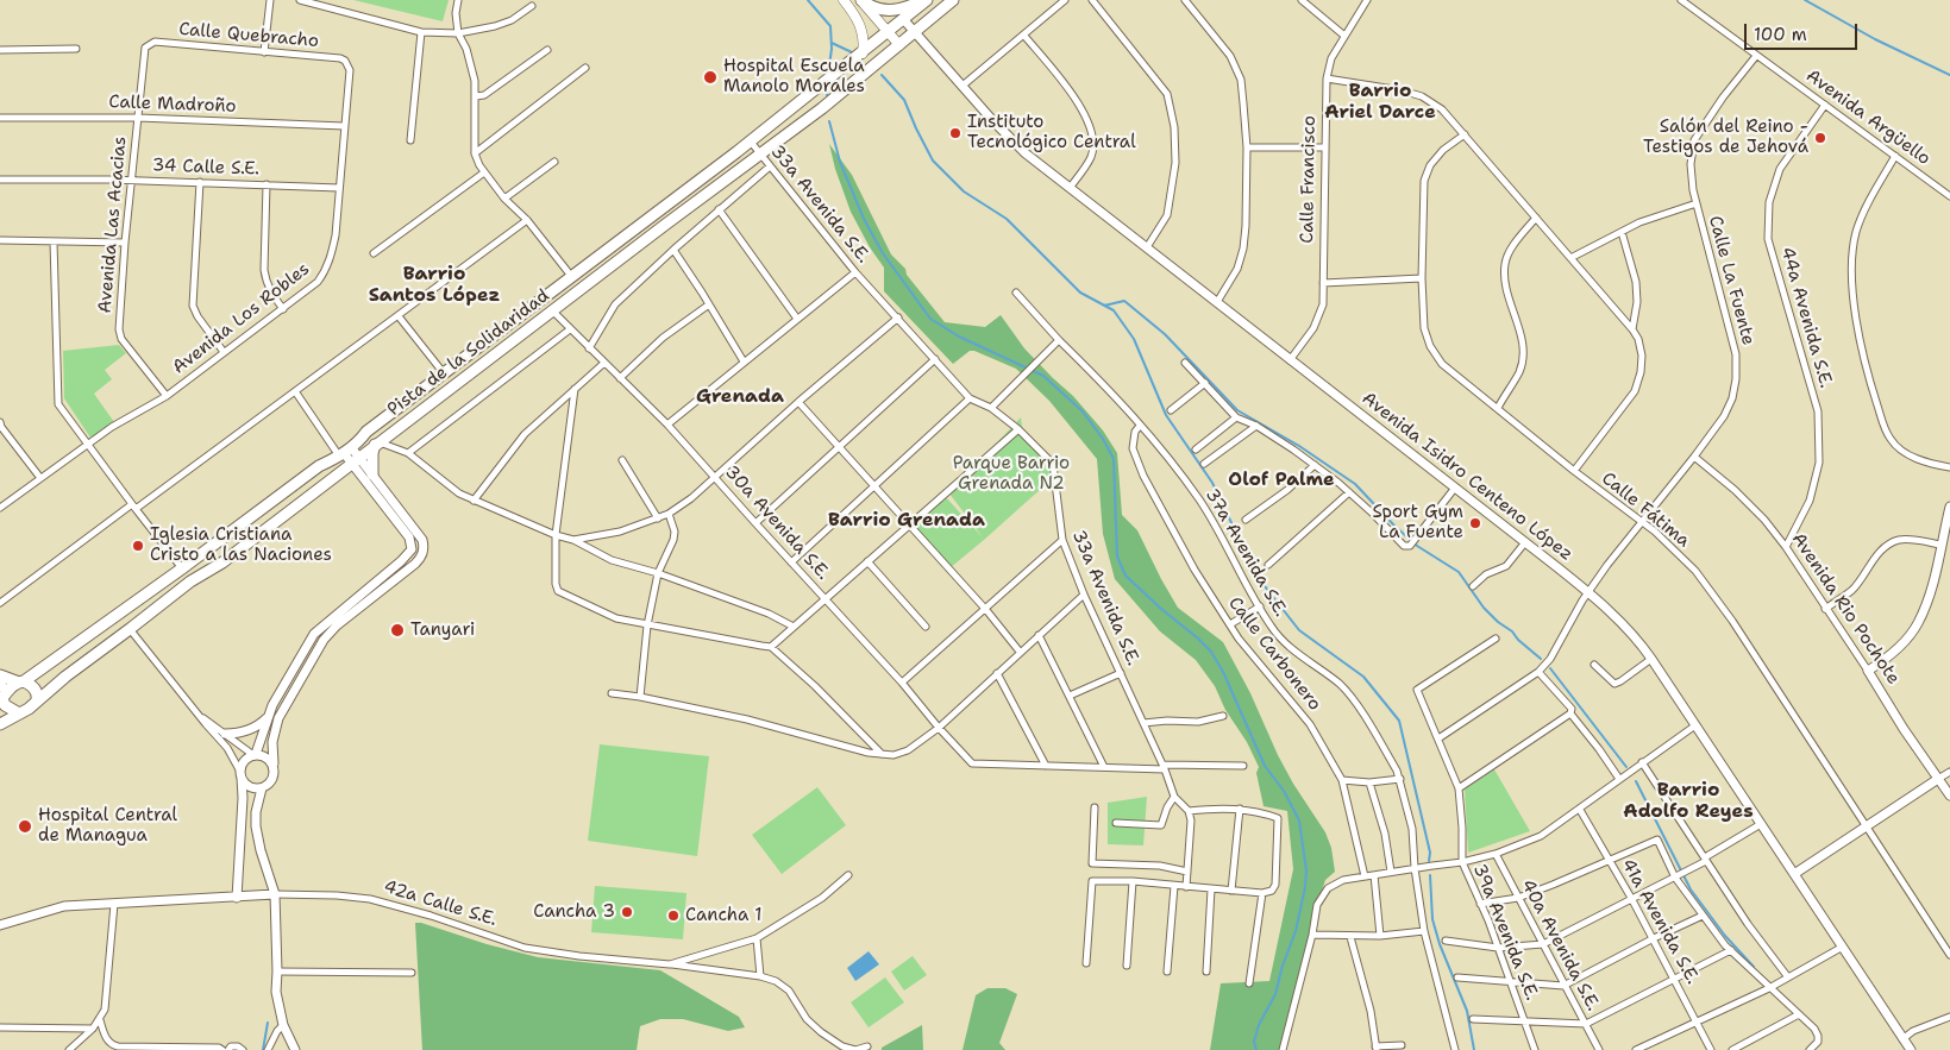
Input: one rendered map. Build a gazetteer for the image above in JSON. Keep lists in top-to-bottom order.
{
  "streets": {
    "main road": ["Pista de la Solidaridad"],
    "street": [
      "Calle Quebracho",
      "Calle Madroño",
      "Avenida Argüello",
      "34 Calle S.E.",
      "Calle Francisco",
      "33a Avenida S.E.",
      "Avenida Las Acacias",
      "Calle La Fuente",
      "44a Avenida S.E.",
      "Avenida Los Robles",
      "Avenida Isidro Centeno López",
      "Calle Fátima",
      "30a Avenida S.E.",
      "37a Avenida S.E.",
      "Avenida Rio Pochote",
      "Calle Carbonero",
      "42a Calle S.E.",
      "41a Avenida S.E.",
      "39a Avenida S.E.",
      "40a Avenida S.E."
    ]
  },
  "crossings": [
    ["Calle Quebracho", "Avenida Las Acacias"],
    ["Calle Quebracho", "Avenida Los Robles"],
    ["Calle Madroño", "Avenida Las Acacias"],
    ["Calle Madroño", "Avenida Los Robles"],
    ["Avenida Argüello", "Calle La Fuente"],
    ["Avenida Argüello", "44a Avenida S.E."],
    ["34 Calle S.E.", "Avenida Las Acacias"],
    ["34 Calle S.E.", "Avenida Los Robles"],
    ["Calle Francisco", "Avenida Isidro Centeno López"],
    ["33a Avenida S.E.", "Pista de la Solidaridad"],
    ["Avenida Las Acacias", "Avenida Los Robles"],
    ["Calle La Fuente", "Avenida Isidro Centeno López"],
    ["Calle La Fuente", "Calle Fátima"],
    ["Calle La Fuente", "Avenida Rio Pochote"],
    ["44a Avenida S.E.", "Avenida Rio Pochote"],
    ["Pista de la Solidaridad", "Avenida Isidro Centeno López"],
    ["Pista de la Solidaridad", "30a Avenida S.E."],
    ["37a Avenida S.E.", "Calle Carbonero"]
  ],
  "districts": [
    "Barrio Ariel Darce",
    "Barrio Santos López",
    "Grenada",
    "Olof Palme",
    "Barrio Grenada",
    "Barrio Adolfo Reyes"
  ],
  "parks": ["Parque Barrio Grenada N2"],
  "places": [
    "Hospital Escuela Manolo Morales",
    "Instituto Tecnológico Central",
    "Salón del Reino - Testigos de Jehová",
    "Sport Gym La Fuente",
    "Iglesia Cristiana Cristo a las Naciones",
    "Tanyari",
    "Hospital Central de Managua",
    "Cancha 3",
    "Cancha 1"
  ],
  "scale_bar": "100 m"
}
